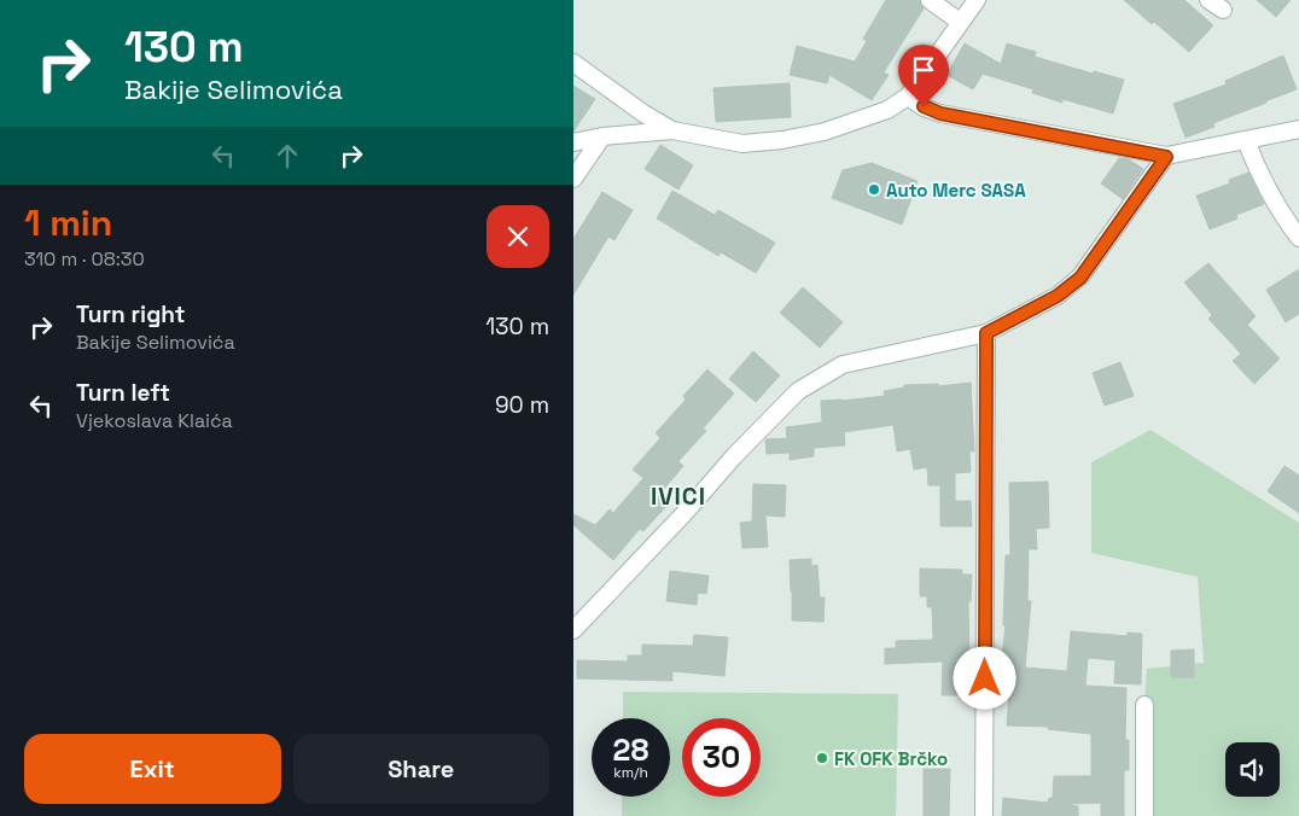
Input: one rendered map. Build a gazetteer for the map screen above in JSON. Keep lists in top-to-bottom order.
{
  "districts": ["IVICI"],
  "places": ["Auto Merc SASA", "FK OFK Brčko"],
  "page": {
    "turn": ["130 m", "Bakije Selimovića"],
    "heading": ["1 min", "310 m · 08:30"],
    "list": [
      {
        "name": "Turn right",
        "note": "Bakije Selimovića",
        "value": "130 m"
      },
      {
        "name": "Turn left",
        "note": "Vjekoslava Klaića",
        "value": "90 m"
      }
    ],
    "speed": "28 km/h",
    "limit": "30",
    "buttons": ["Exit", "Share"]
  }
}
